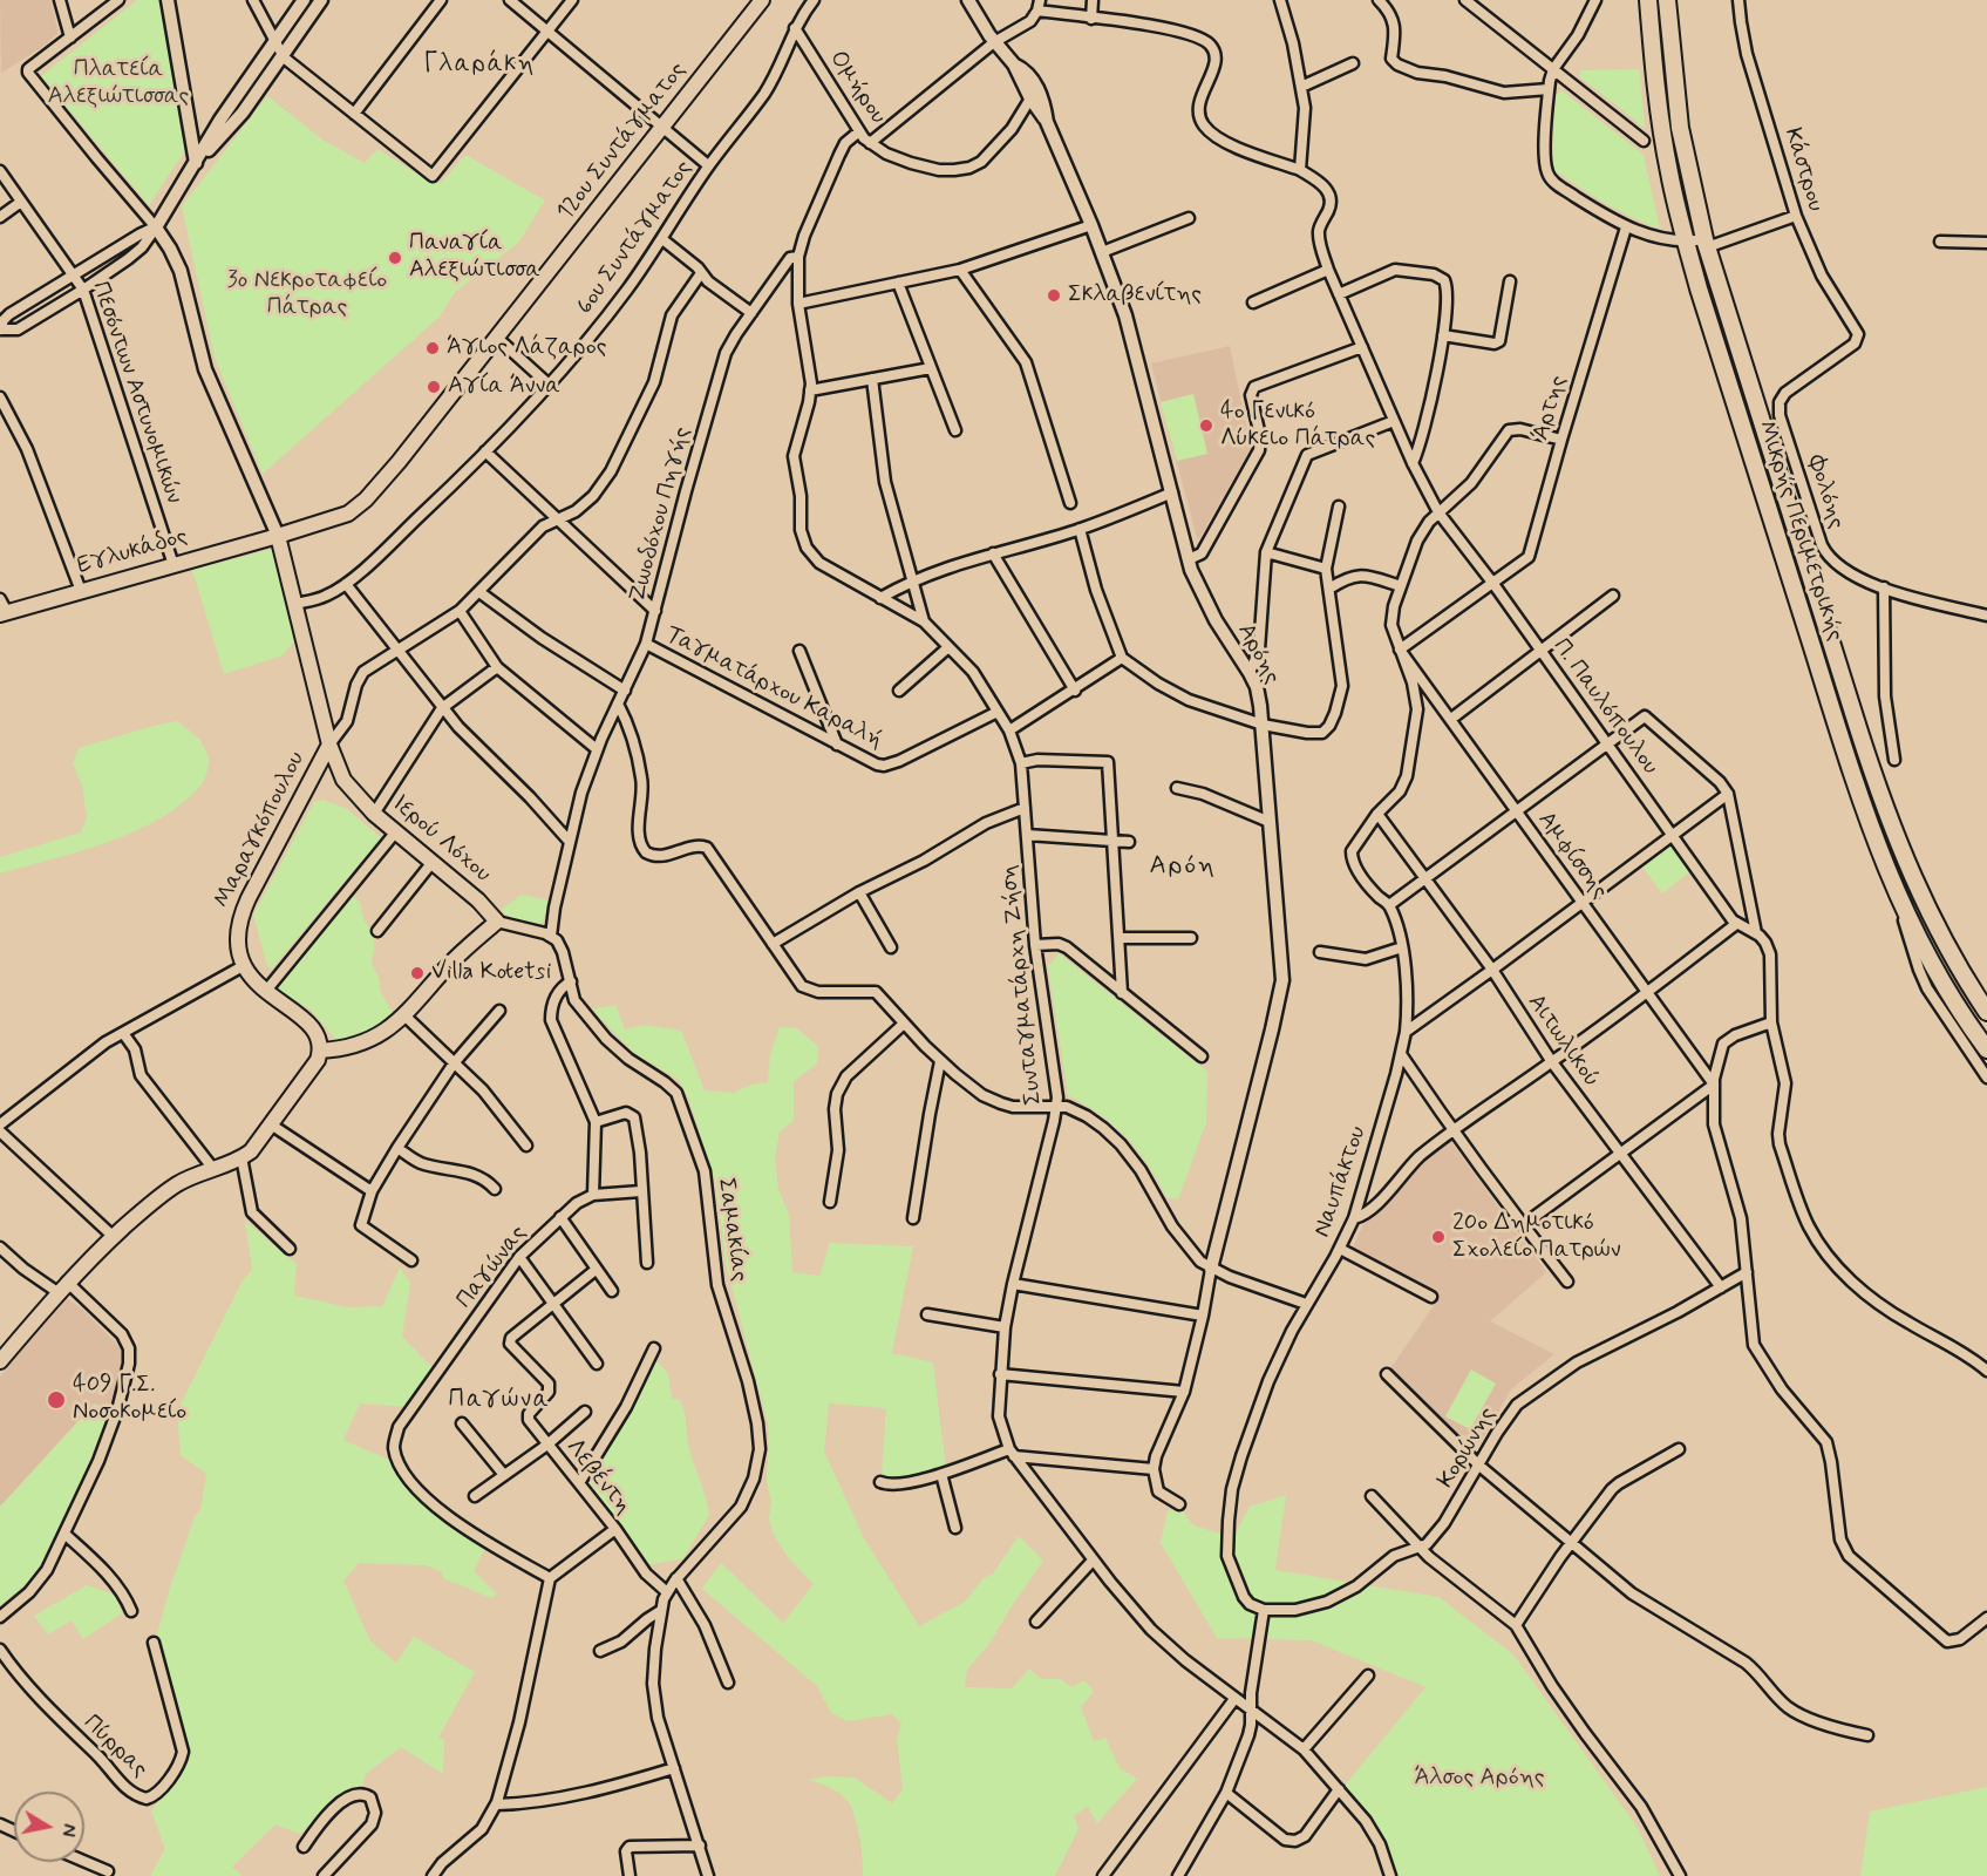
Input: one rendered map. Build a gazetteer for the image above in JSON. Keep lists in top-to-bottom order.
{
  "streets": {
    "main road": [
      "12ου Συντάγματος",
      "Μικρής Περιμετρικής",
      "Εγλυκάδος",
      "Μαραγκόπουλου",
      "Ιερού Λόχου"
    ],
    "street": [
      "Ομήρου",
      "Κάστρου",
      "6ου Συντάγματος",
      "Πεσόντων Αστυνομικών",
      "Άρτης",
      "Φολόης",
      "Ζωοδόχου Πηγής",
      "Αρόης",
      "Ταγματάρχου Καραλή",
      "Π. Παυλόπουλου",
      "Αμφίσσης",
      "Συνταγματάρχη Ζήση",
      "Αιτωλικού",
      "Ναυπάκτου",
      "Σαμακίας",
      "Παγώνας",
      "Κορώνης",
      "Λεβέντη",
      "Πύρρας"
    ]
  },
  "crossings": [
    ["Ομήρου", "6ου Συντάγματος"],
    ["Ομήρου", "Ζωοδόχου Πηγής"],
    ["Ομήρου", "Αρόης"],
    ["12ου Συντάγματος", "Εγλυκάδος"],
    ["12ου Συντάγματος", "Μαραγκόπουλου"],
    ["Κάστρου", "Φολόης"],
    ["6ου Συντάγματος", "Μαραγκόπουλου"],
    ["Πεσόντων Αστυνομικών", "Εγλυκάδος"],
    ["Άρτης", "Π. Παυλόπουλου"],
    ["Άρτης", "Αμφίσσης"],
    ["Ζωοδόχου Πηγής", "Ταγματάρχου Καραλή"],
    ["Ζωοδόχου Πηγής", "Συνταγματάρχη Ζήση"],
    ["Ζωοδόχου Πηγής", "Σαμακίας"],
    ["Εγλυκάδος", "Μαραγκόπουλου"],
    ["Ταγματάρχου Καραλή", "Συνταγματάρχη Ζήση"],
    ["Μαραγκόπουλου", "Ιερού Λόχου"],
    ["Αιτωλικού", "Κορώνης"],
    ["Ναυπάκτου", "Κορώνης"],
    ["Σαμακίας", "Λεβέντη"]
  ],
  "districts": ["Γλαράκη", "Αρόη", "Παγώνα"],
  "parks": ["Πλατεία Αλεξιώτισσας", "3o Νεκροταφείο Πάτρας", "Άλσος Αρόης"],
  "places": [
    "Παναγία Αλεξιώτισσα",
    "Σκλαβενίτης",
    "Άγιος Λάζαρος",
    "Αγία Άννα",
    "4ο Γενικό Λύκειο Πάτρας",
    "Villa Kotetsi",
    "20ο Δημοτικό Σχολείο Πατρών",
    "409 Γ.Σ. Νοσοκομείο"
  ],
  "north": "right"
}
